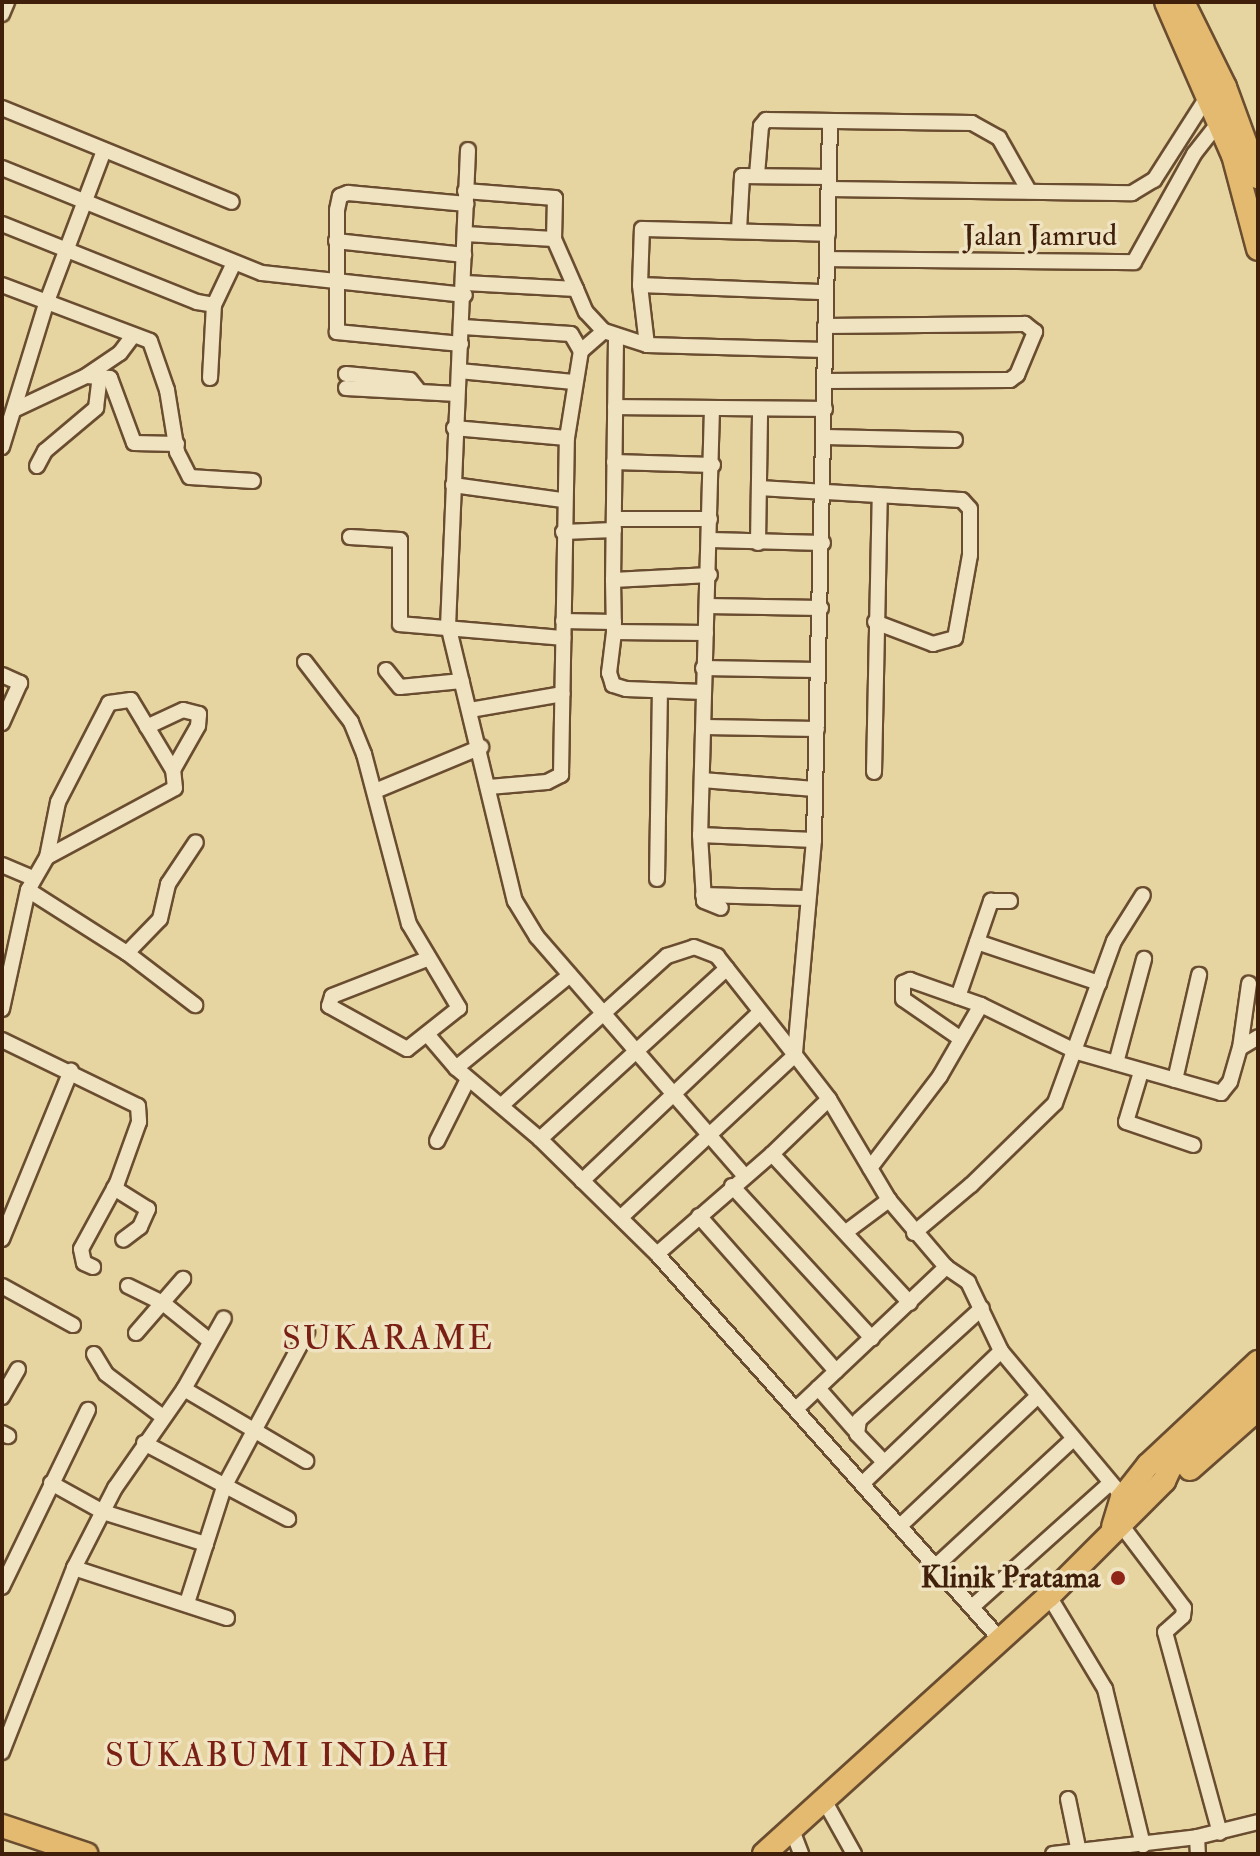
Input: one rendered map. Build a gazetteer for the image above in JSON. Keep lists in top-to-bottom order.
{
  "streets": {
    "street": ["Jalan Jamrud"]
  },
  "districts": ["SUKARAME", "SUKABUMI INDAH"],
  "places": ["Klinik Pratama"]
}
